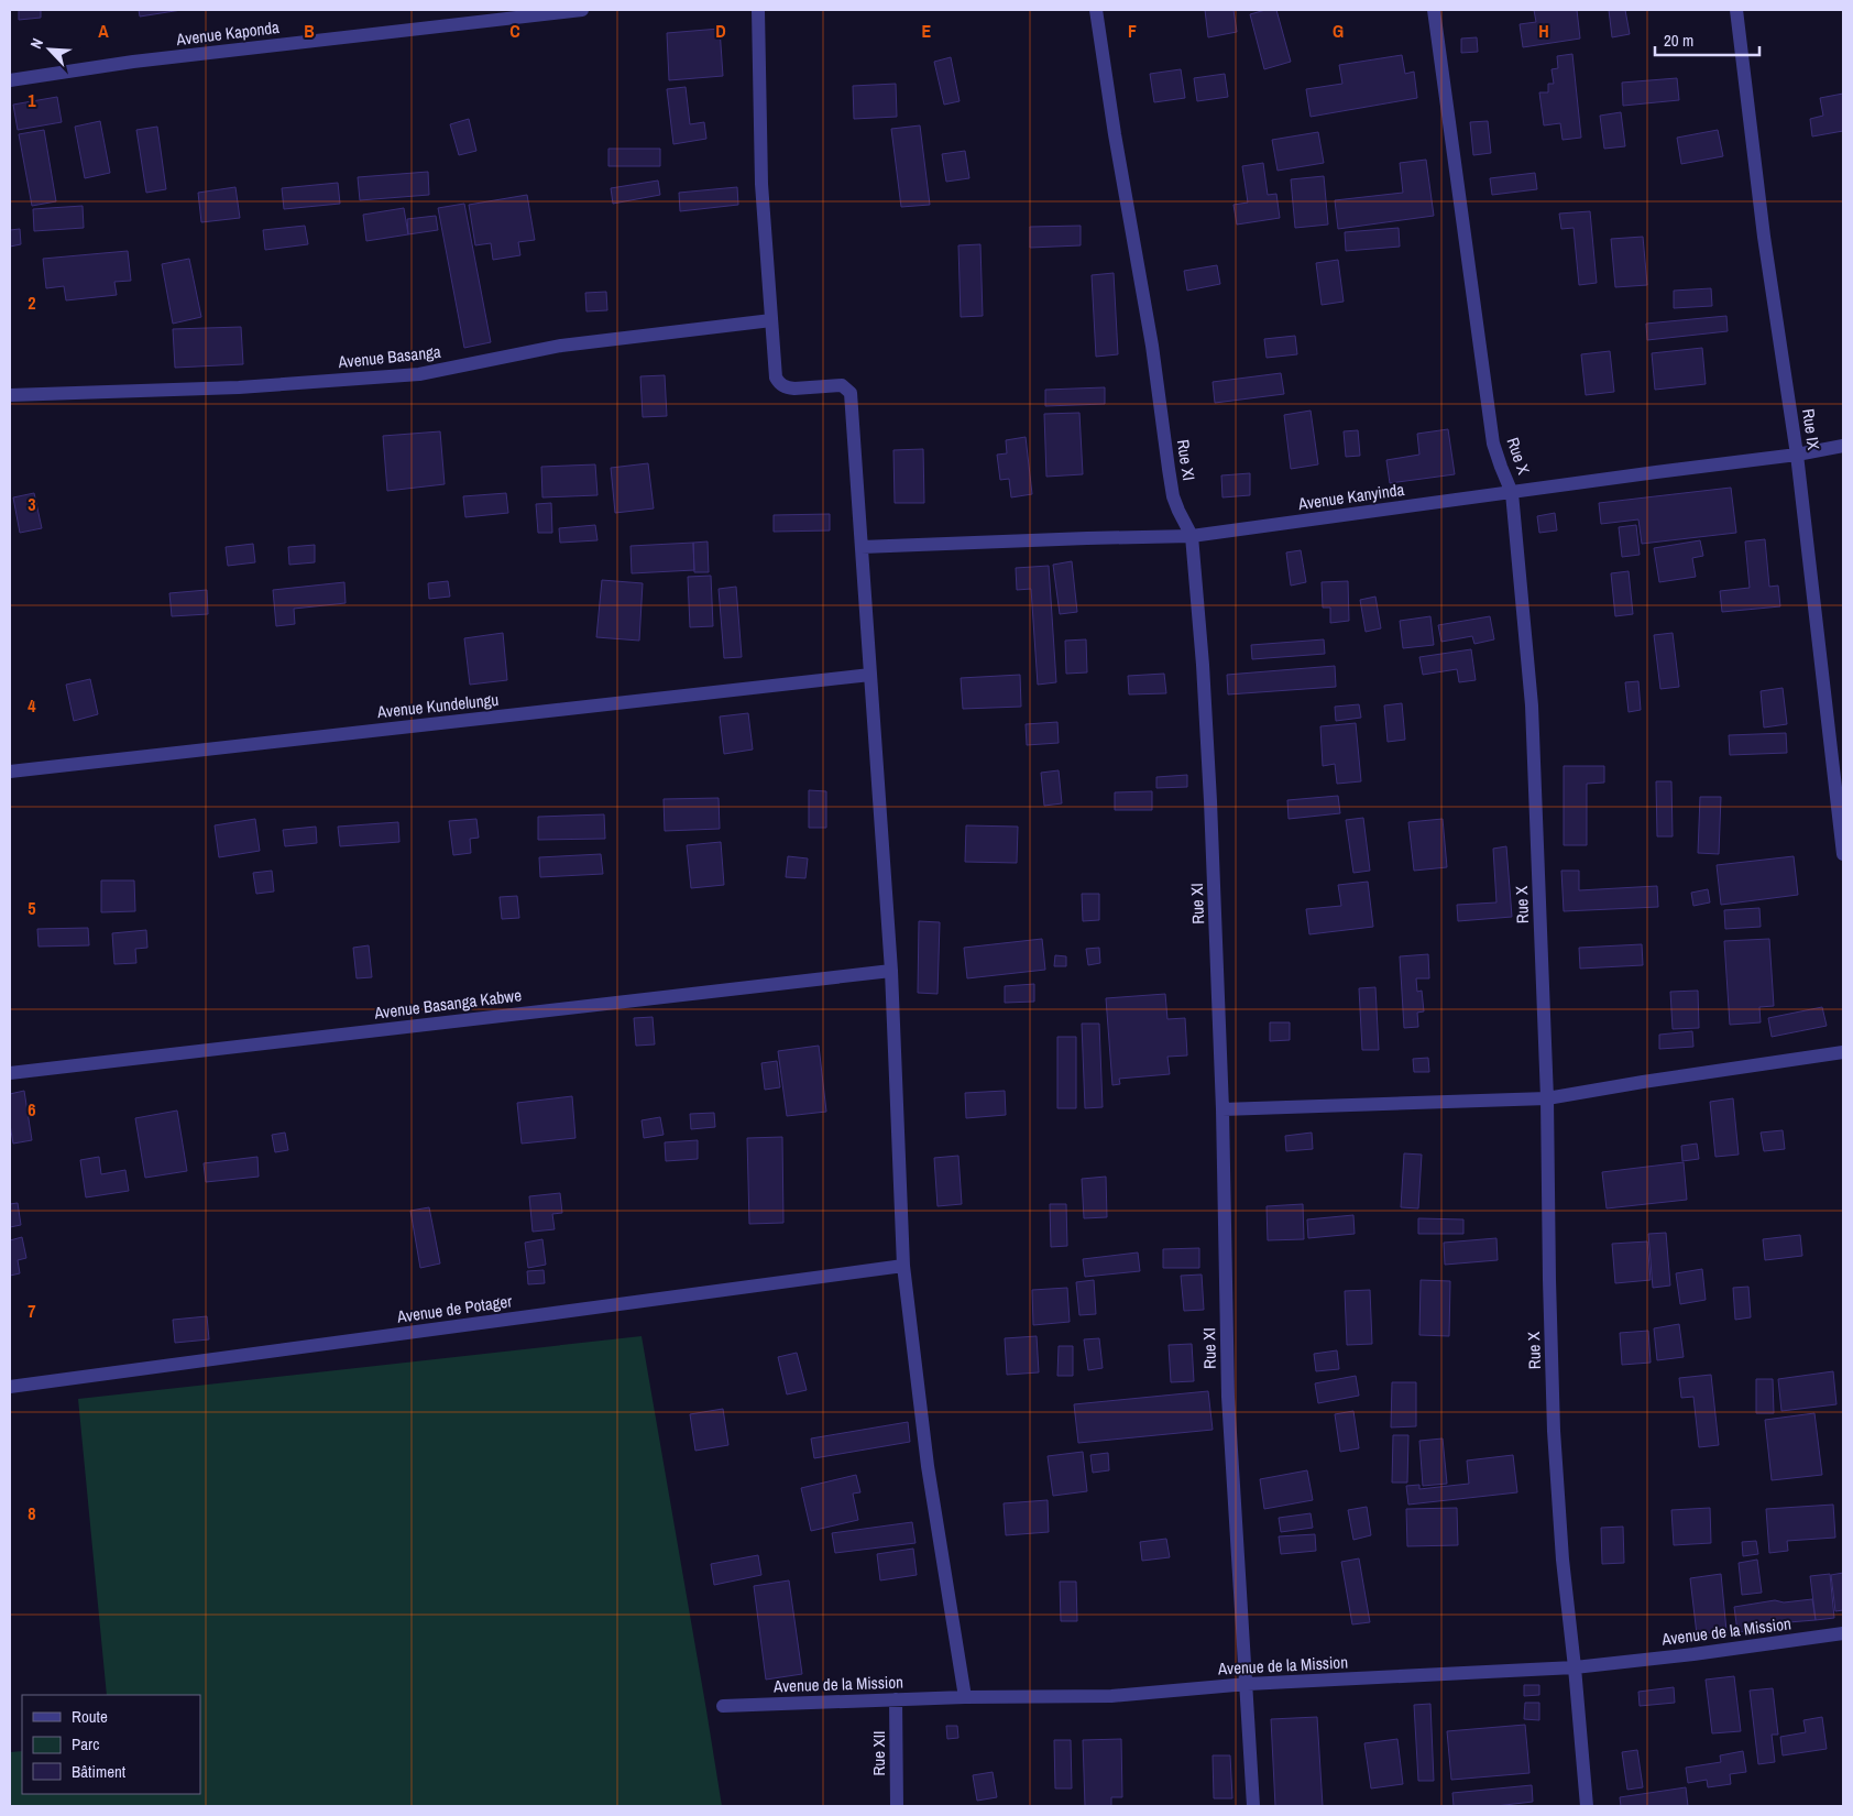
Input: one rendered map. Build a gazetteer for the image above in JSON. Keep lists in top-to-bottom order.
{
  "streets": {
    "street": [
      "Avenue Kaponda",
      "Avenue Basanga",
      "Rue IX",
      "Rue X",
      "Rue XI",
      "Avenue Kanyinda",
      "Avenue Kundelungu",
      "Avenue Basanga Kabwe",
      "Avenue de Potager",
      "Avenue de la Mission",
      "Rue XII"
    ]
  },
  "crossings": [
    ["Rue IX", "Avenue Kanyinda"],
    ["Rue X", "Avenue Kanyinda"],
    ["Rue X", "Avenue de la Mission"],
    ["Rue XI", "Avenue Kanyinda"],
    ["Rue XI", "Avenue de la Mission"],
    ["Avenue de la Mission", "Rue XII"]
  ],
  "legend": ["Route", "Parc", "Bâtiment"],
  "scale_bar": "20 m",
  "north": "top left",
  "grid": {
    "columns": [
      "A",
      "B",
      "C",
      "D",
      "E",
      "F",
      "G",
      "H"
    ],
    "rows": [
      "1",
      "2",
      "3",
      "4",
      "5",
      "6",
      "7",
      "8"
    ]
  }
}
